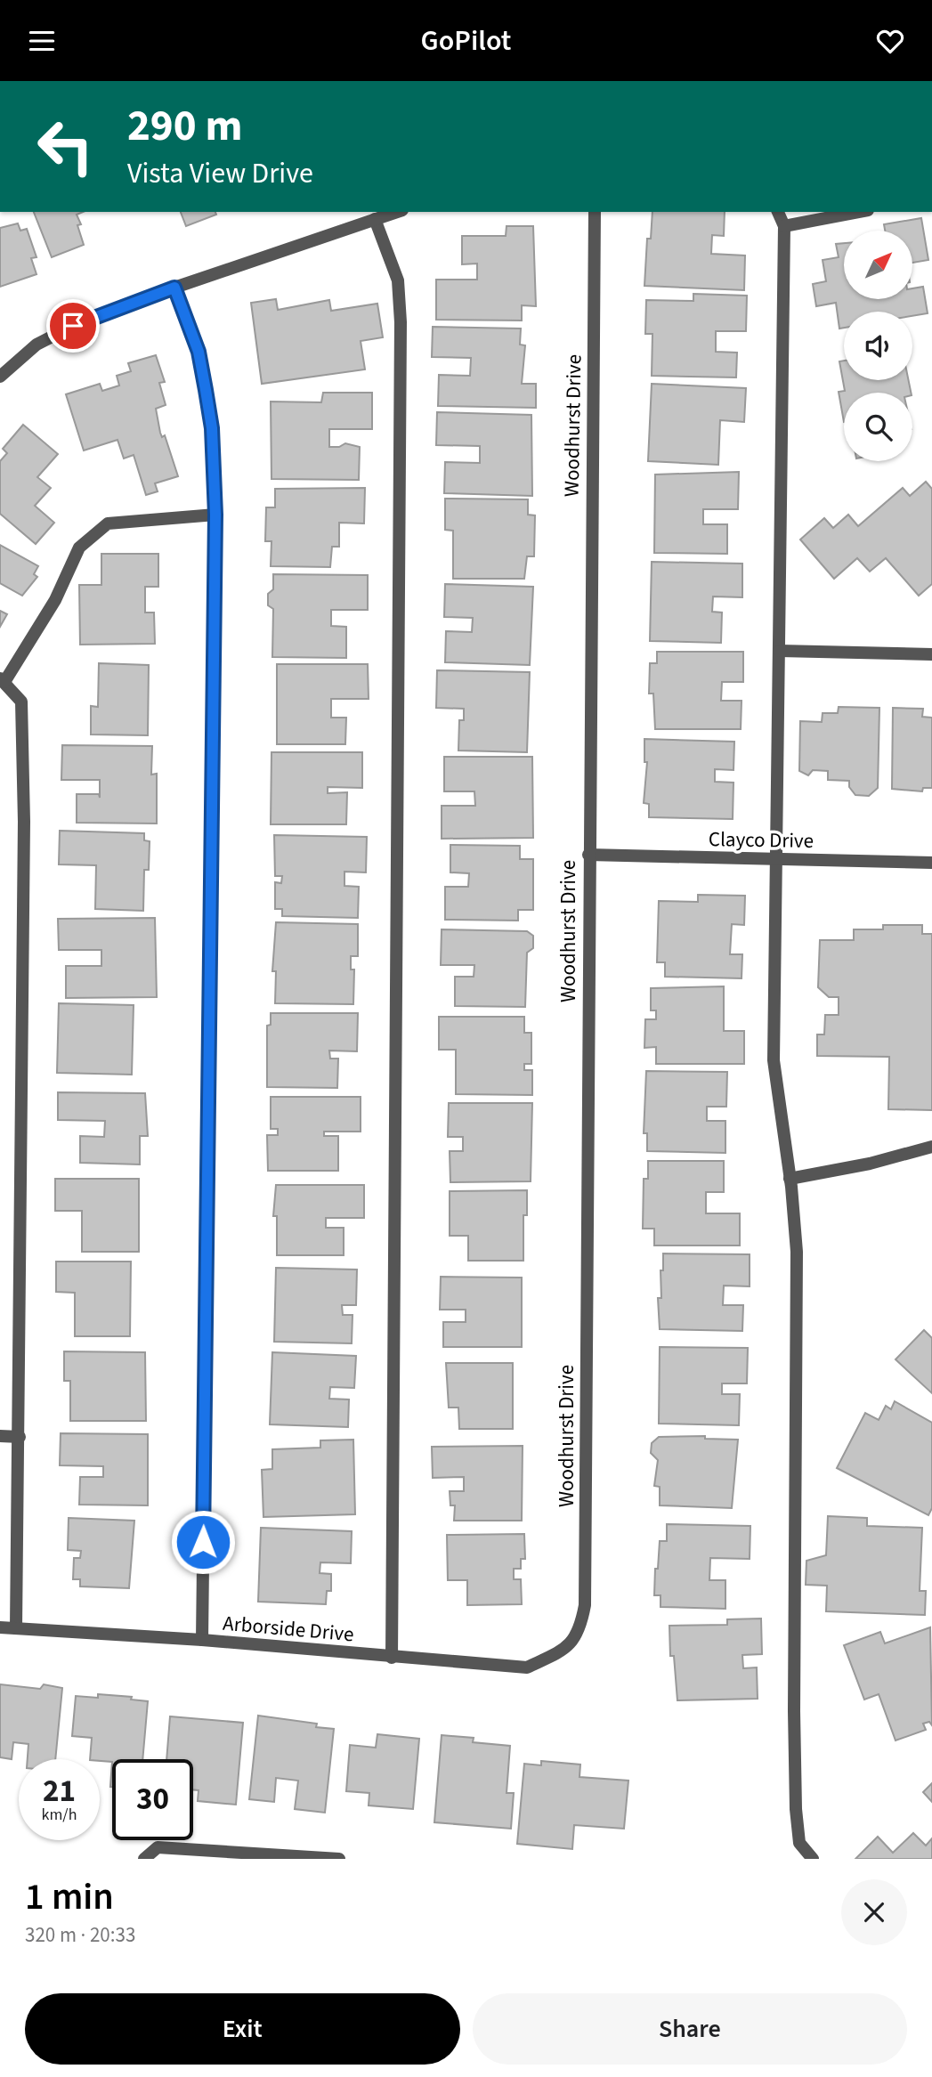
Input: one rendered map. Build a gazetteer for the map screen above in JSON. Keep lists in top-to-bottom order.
{
  "streets": {
    "street": ["Woodhurst Drive", "Clayco Drive", "Arborside Drive"]
  },
  "crossings": [
    ["Woodhurst Drive", "Clayco Drive"],
    ["Woodhurst Drive", "Arborside Drive"]
  ],
  "north": "top right",
  "page": {
    "header": "GoPilot",
    "turn": ["290 m", "Vista View Drive"],
    "speed": "21 km/h",
    "limit": "30",
    "heading": ["1 min", "320 m · 20:33"],
    "buttons": ["Exit", "Share"]
  }
}
